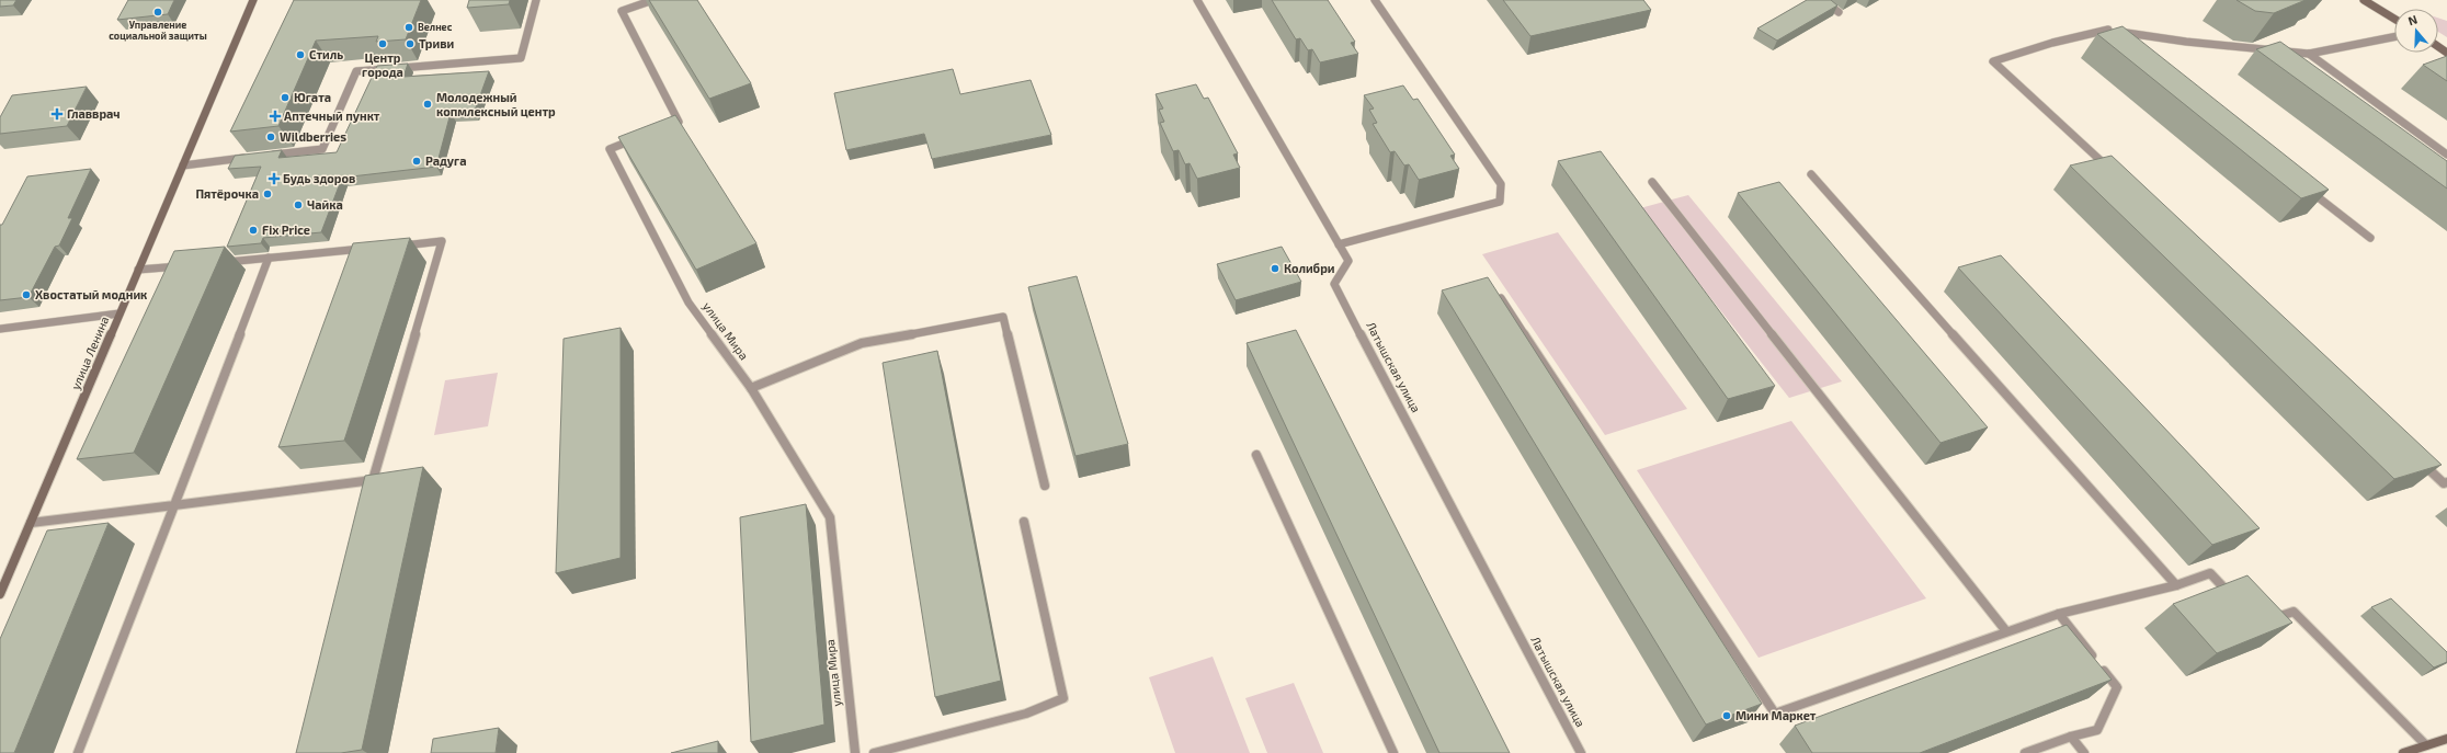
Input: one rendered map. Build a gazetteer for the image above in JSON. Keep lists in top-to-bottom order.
{
  "streets": {
    "street": ["улица Мира", "улица Ленина", "Латышская улица"]
  },
  "places": {
    "other": [
      "Управление социальной защиты",
      "Велнес",
      "Центр города",
      "Триви",
      "Стиль",
      "Югата",
      "Молодежный копмлексный центр",
      "Wildberries",
      "Радуга",
      "Пятёрочка",
      "Чайка",
      "Fix Price",
      "Колибри",
      "Хвостатый модник",
      "Мини Маркет"
    ],
    "health": ["Главврач", "Аптечный пункт", "Будь здоров"]
  },
  "north": "top"
}
